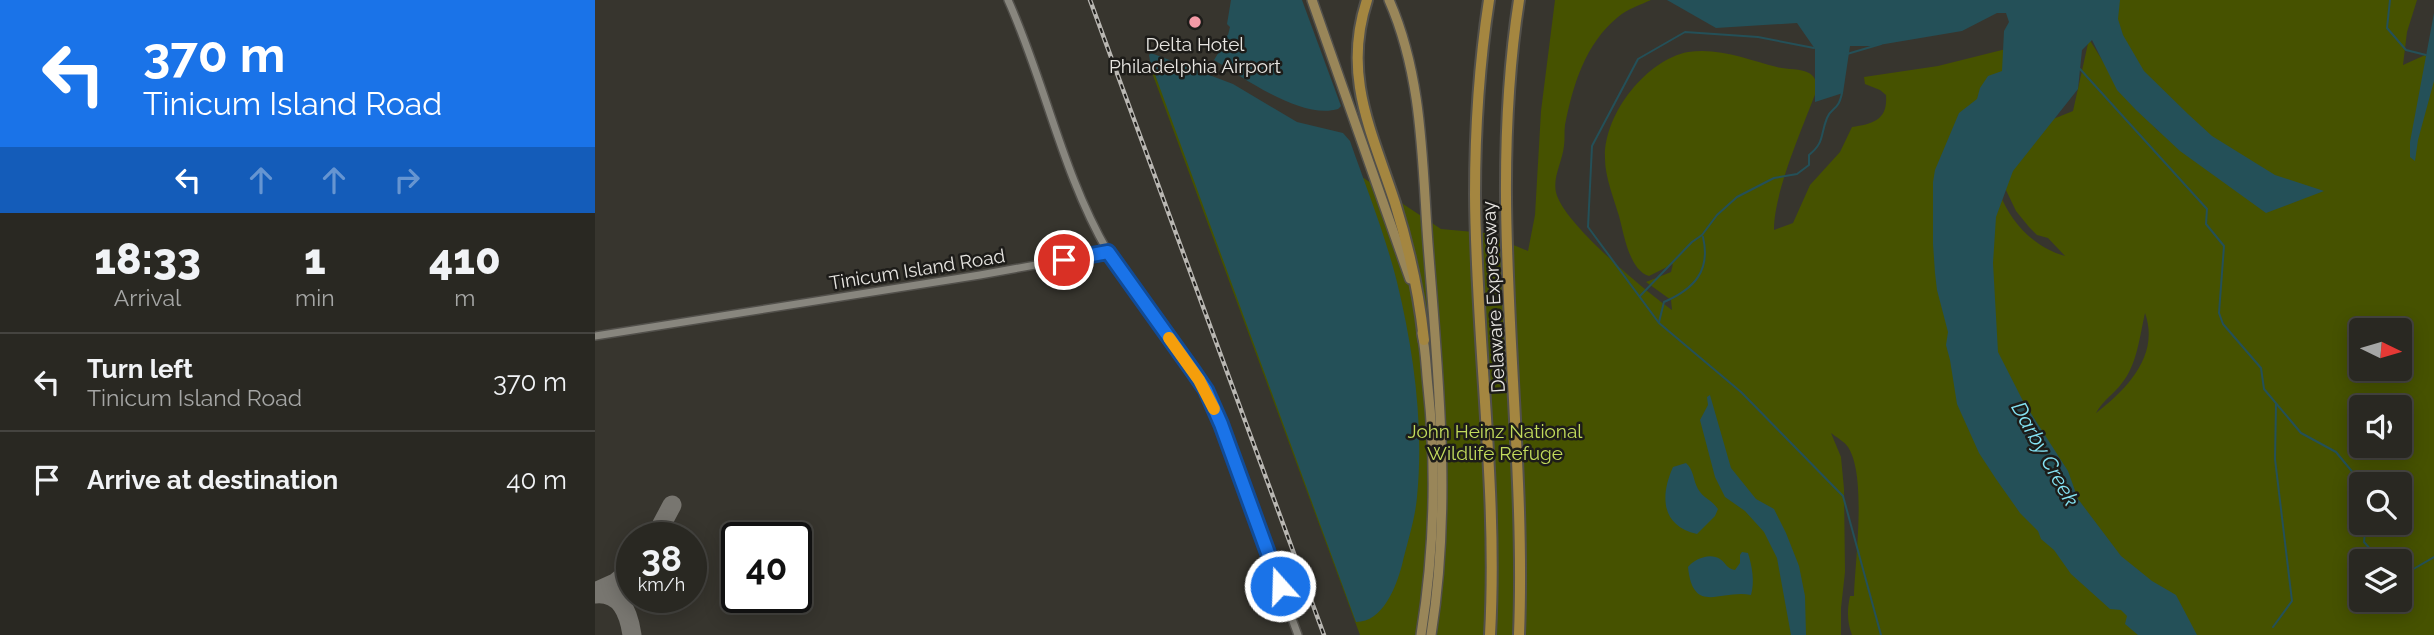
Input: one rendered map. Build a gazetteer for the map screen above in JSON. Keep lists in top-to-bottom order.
{
  "streets": {
    "highway": ["Delaware Expressway"],
    "street": ["Tinicum Island Road"]
  },
  "water": ["Darby Creek"],
  "parks": ["John Heinz National Wildlife Refuge"],
  "places": ["Delta Hotel Philadelphia Airport"],
  "north": "right",
  "page": {
    "turn": ["370 m", "Tinicum Island Road"],
    "eta": [
      "18:33",
      "Arrival",
      "1",
      "min",
      "410",
      "m"
    ],
    "list": [
      {
        "name": "Turn left",
        "note": "Tinicum Island Road",
        "value": "370 m"
      },
      {
        "name": "Arrive at destination",
        "value": "40 m"
      }
    ],
    "speed": "38 km/h",
    "limit": "40"
  }
}
